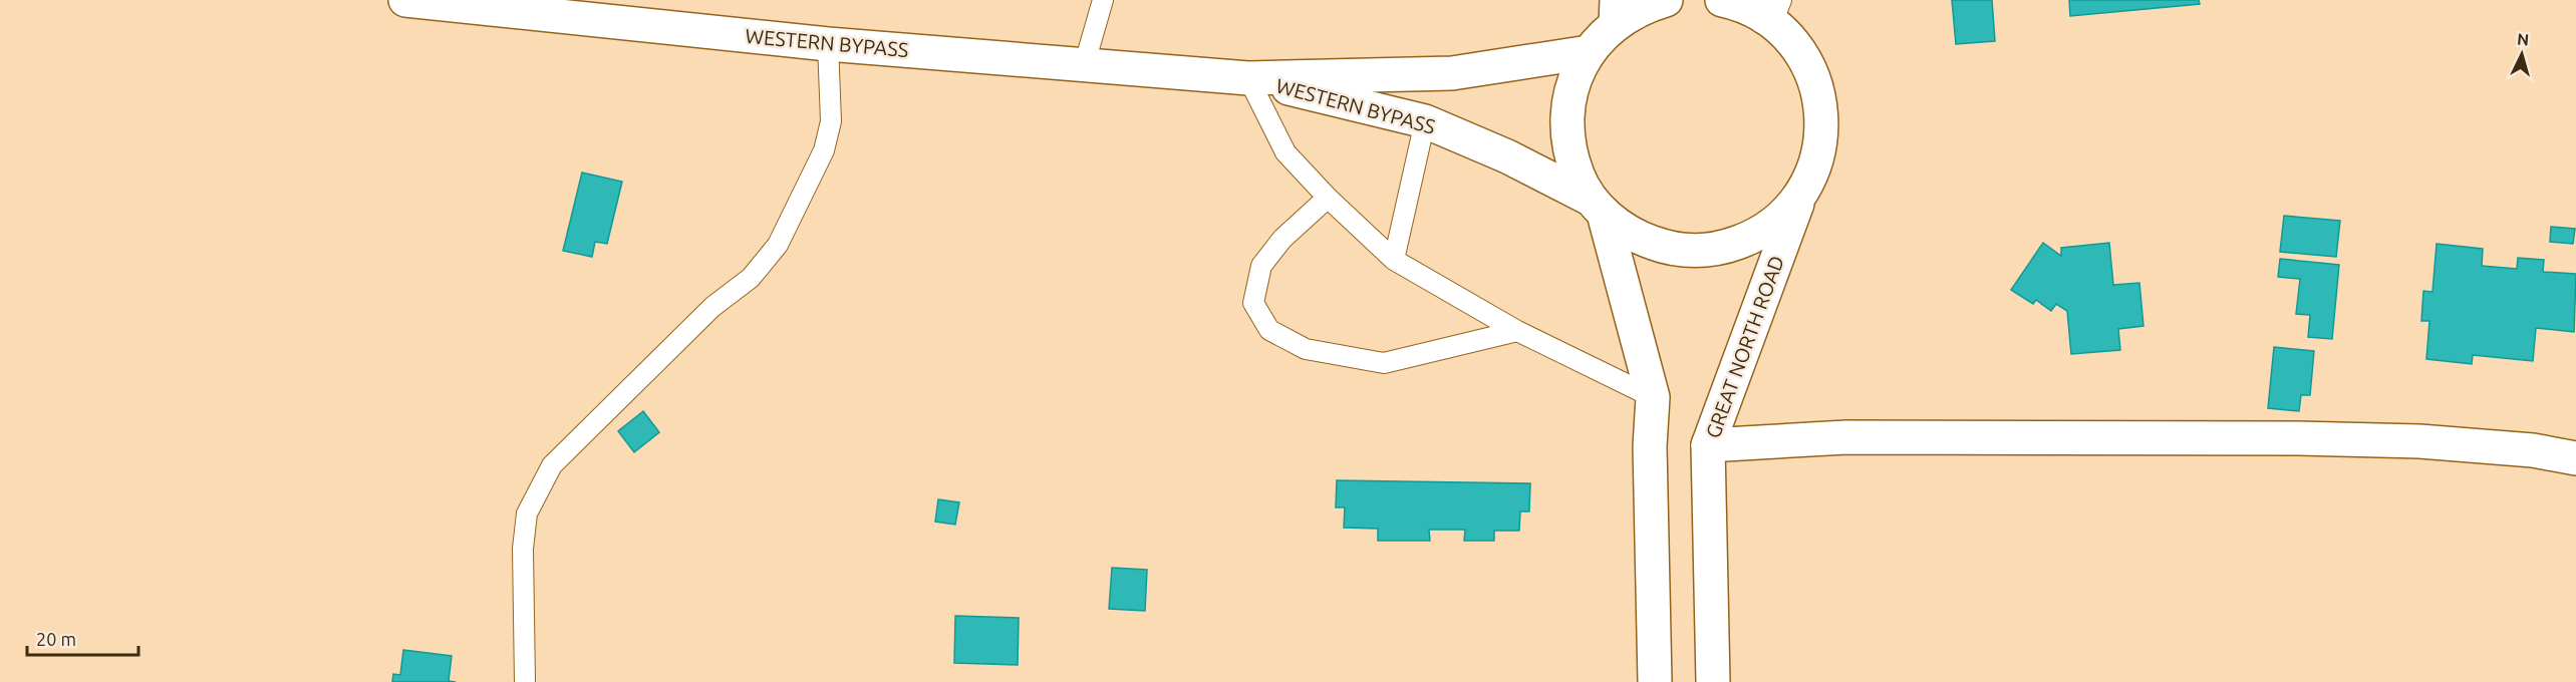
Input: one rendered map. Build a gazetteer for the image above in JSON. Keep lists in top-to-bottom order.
{
  "streets": {
    "main road": ["WESTERN BYPASS", "GREAT NORTH ROAD"]
  },
  "crossings": [
    ["WESTERN BYPASS", "GREAT NORTH ROAD"]
  ],
  "scale_bar": "20 m",
  "north": "top"
}
